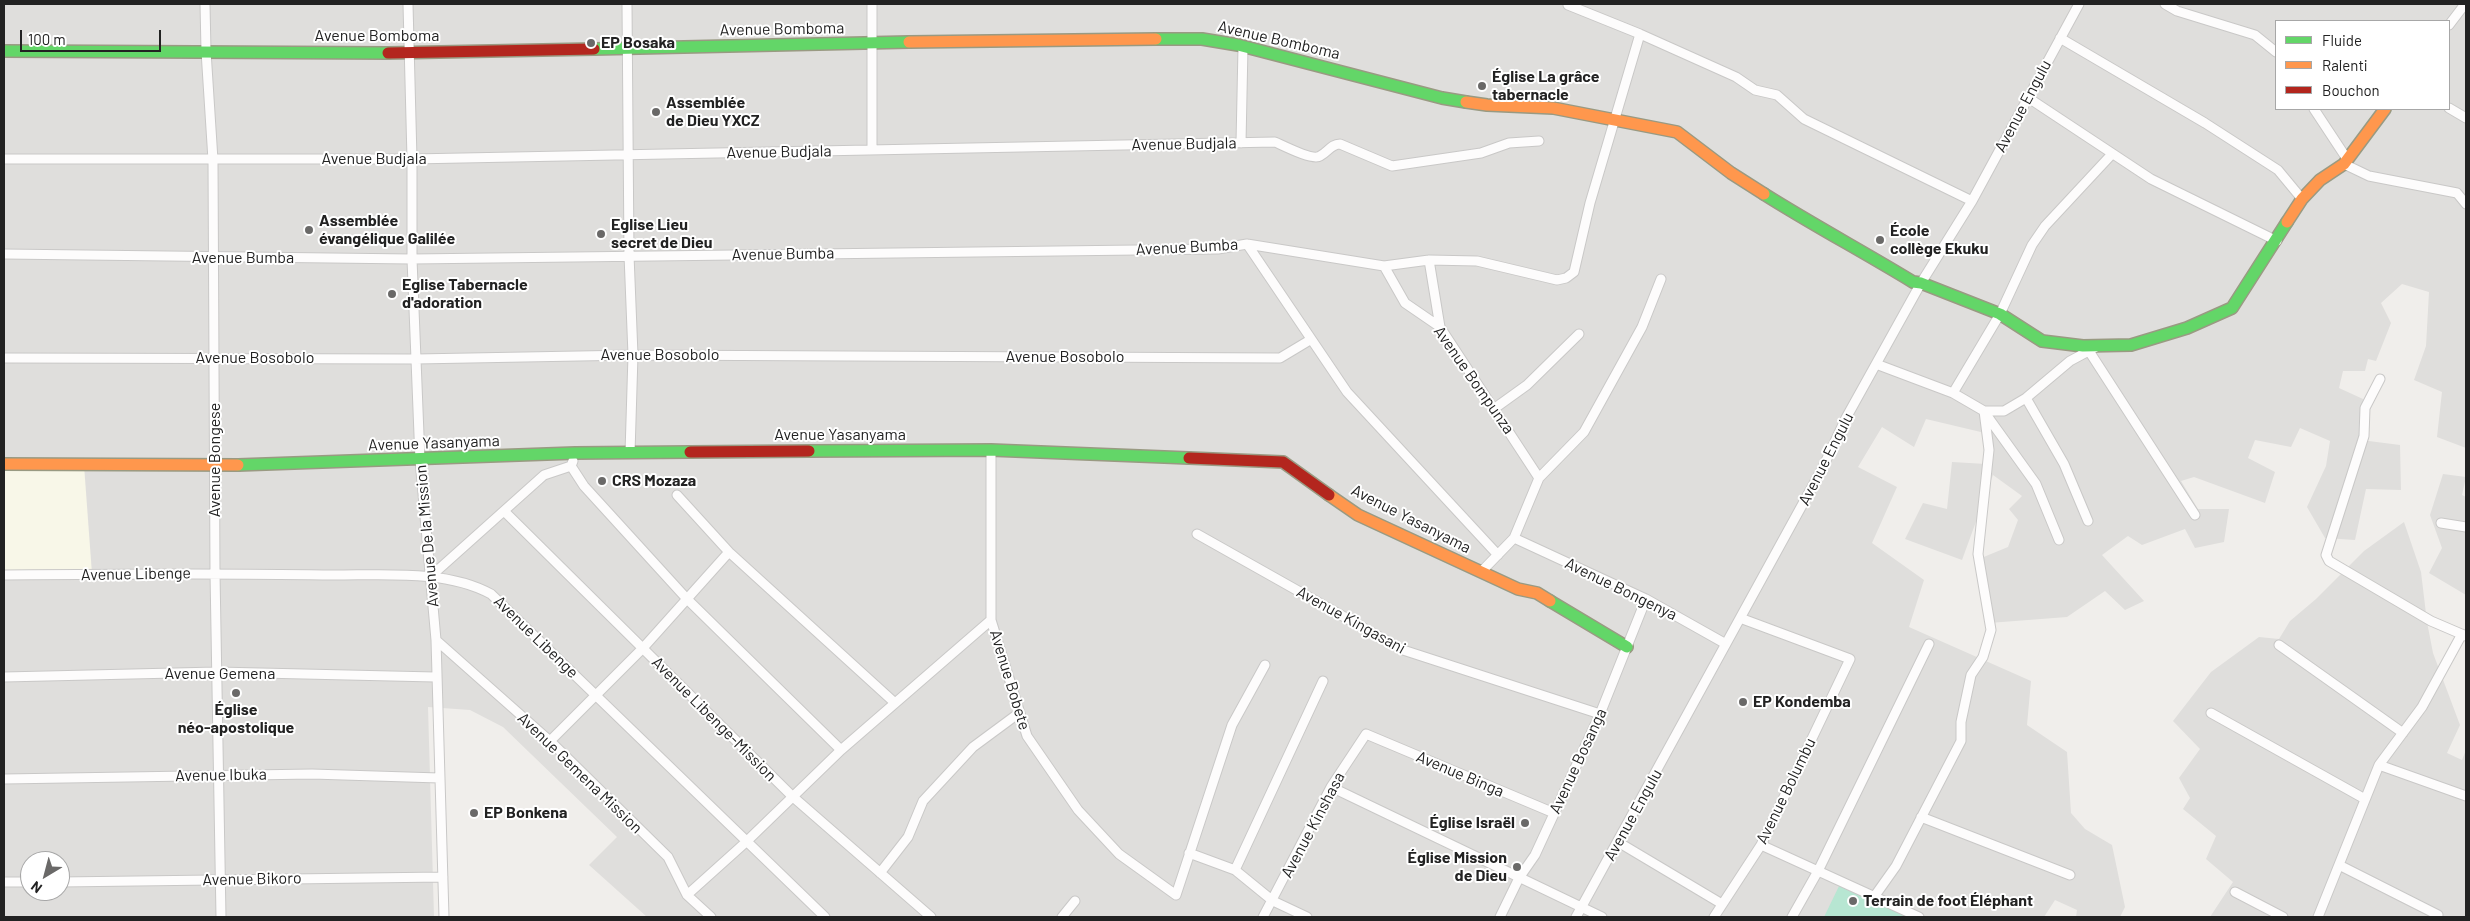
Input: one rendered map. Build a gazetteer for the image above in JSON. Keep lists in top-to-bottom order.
{
  "streets": {
    "street": [
      "Avenue Bomboma",
      "Avenue Engulu",
      "Avenue Budjala",
      "Avenue Bumba",
      "Avenue Bosobolo",
      "Avenue Bompunza",
      "Avenue Yasanyama",
      "Avenue Bongese",
      "Avenue De la Mission",
      "Avenue Libenge",
      "Avenue Bongenya",
      "Avenue Kingasani",
      "Avenue Gemena",
      "Avenue Bobete",
      "Avenue Libenge-Mission",
      "Avenue Bosanga",
      "Avenue Gemena Mission",
      "Avenue Binga",
      "Avenue Ibuka",
      "Avenue Bolumbu",
      "Avenue Kinshasa",
      "Avenue Bikoro"
    ]
  },
  "crossings": [
    ["Avenue Bomboma", "Avenue Engulu"],
    ["Avenue Bomboma", "Avenue Bumba"],
    ["Avenue Bomboma", "Avenue Bongese"],
    ["Avenue Bomboma", "Avenue De la Mission"],
    ["Avenue Engulu", "Avenue Bongenya"],
    ["Avenue Engulu", "Avenue Bolumbu"],
    ["Avenue Budjala", "Avenue Bongese"],
    ["Avenue Budjala", "Avenue De la Mission"],
    ["Avenue Bumba", "Avenue Bompunza"],
    ["Avenue Bumba", "Avenue Bongese"],
    ["Avenue Bumba", "Avenue De la Mission"],
    ["Avenue Bosobolo", "Avenue Bongese"],
    ["Avenue Bosobolo", "Avenue De la Mission"],
    ["Avenue Yasanyama", "Avenue Bongese"],
    ["Avenue Yasanyama", "Avenue De la Mission"],
    ["Avenue Yasanyama", "Avenue Bobete"],
    ["Avenue Yasanyama", "Avenue Bosanga"],
    ["Avenue Bongese", "Avenue Libenge"],
    ["Avenue Bongese", "Avenue Gemena"],
    ["Avenue Bongese", "Avenue Ibuka"],
    ["Avenue Bongese", "Avenue Bikoro"],
    ["Avenue De la Mission", "Avenue Libenge"],
    ["Avenue De la Mission", "Avenue Gemena"],
    ["Avenue De la Mission", "Avenue Gemena Mission"],
    ["Avenue De la Mission", "Avenue Ibuka"],
    ["Avenue De la Mission", "Avenue Bikoro"],
    ["Avenue Bongenya", "Avenue Bosanga"],
    ["Avenue Kingasani", "Avenue Bosanga"],
    ["Avenue Bosanga", "Avenue Binga"],
    ["Avenue Binga", "Avenue Kinshasa"]
  ],
  "places": [
    "EP Bosaka",
    "Église La grâce tabernacle",
    "Assemblée de Dieu YXCZ",
    "Assemblée évangélique Galilée",
    "Eglise Lieu secret de Dieu",
    "École collège Ekuku",
    "Eglise Tabernacle d'adoration",
    "CRS Mozaza",
    "Église néo-apostolique",
    "EP Kondemba",
    "EP Bonkena",
    "Église Israël",
    "Église Mission de Dieu",
    "Terrain de foot Éléphant"
  ],
  "legend": ["Fluide", "Ralenti", "Bouchon"],
  "scale_bar": "100 m",
  "north": "bottom left"
}
